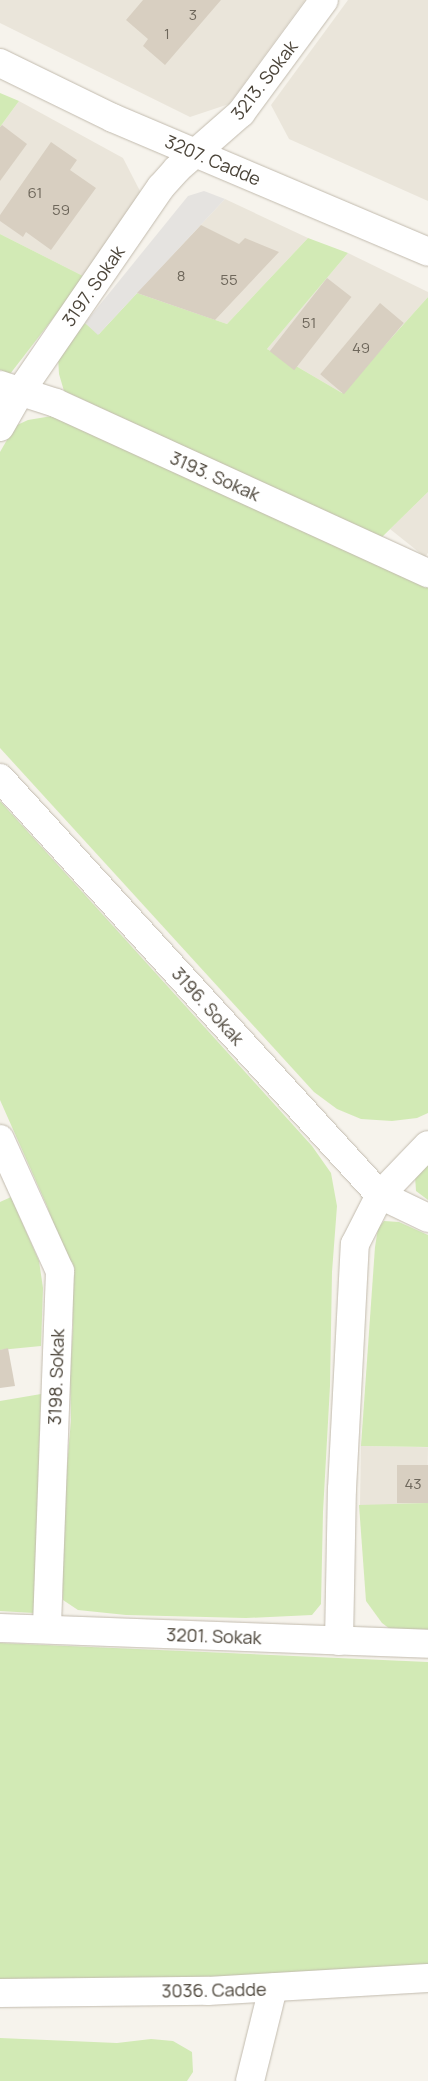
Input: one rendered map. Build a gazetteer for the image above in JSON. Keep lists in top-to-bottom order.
{
  "streets": {
    "street": [
      "3213. Sokak",
      "3207. Cadde",
      "3197. Sokak",
      "3193. Sokak",
      "3196. Sokak",
      "3198. Sokak",
      "3201. Sokak",
      "3036. Cadde"
    ]
  },
  "crossings": [
    ["3213. Sokak", "3207. Cadde"],
    ["3213. Sokak", "3197. Sokak"],
    ["3207. Cadde", "3197. Sokak"],
    ["3197. Sokak", "3193. Sokak"],
    ["3198. Sokak", "3201. Sokak"]
  ],
  "house_numbers": [
    "3",
    "1",
    "61",
    "59",
    "8",
    "55",
    "51",
    "49",
    "43"
  ]
}
